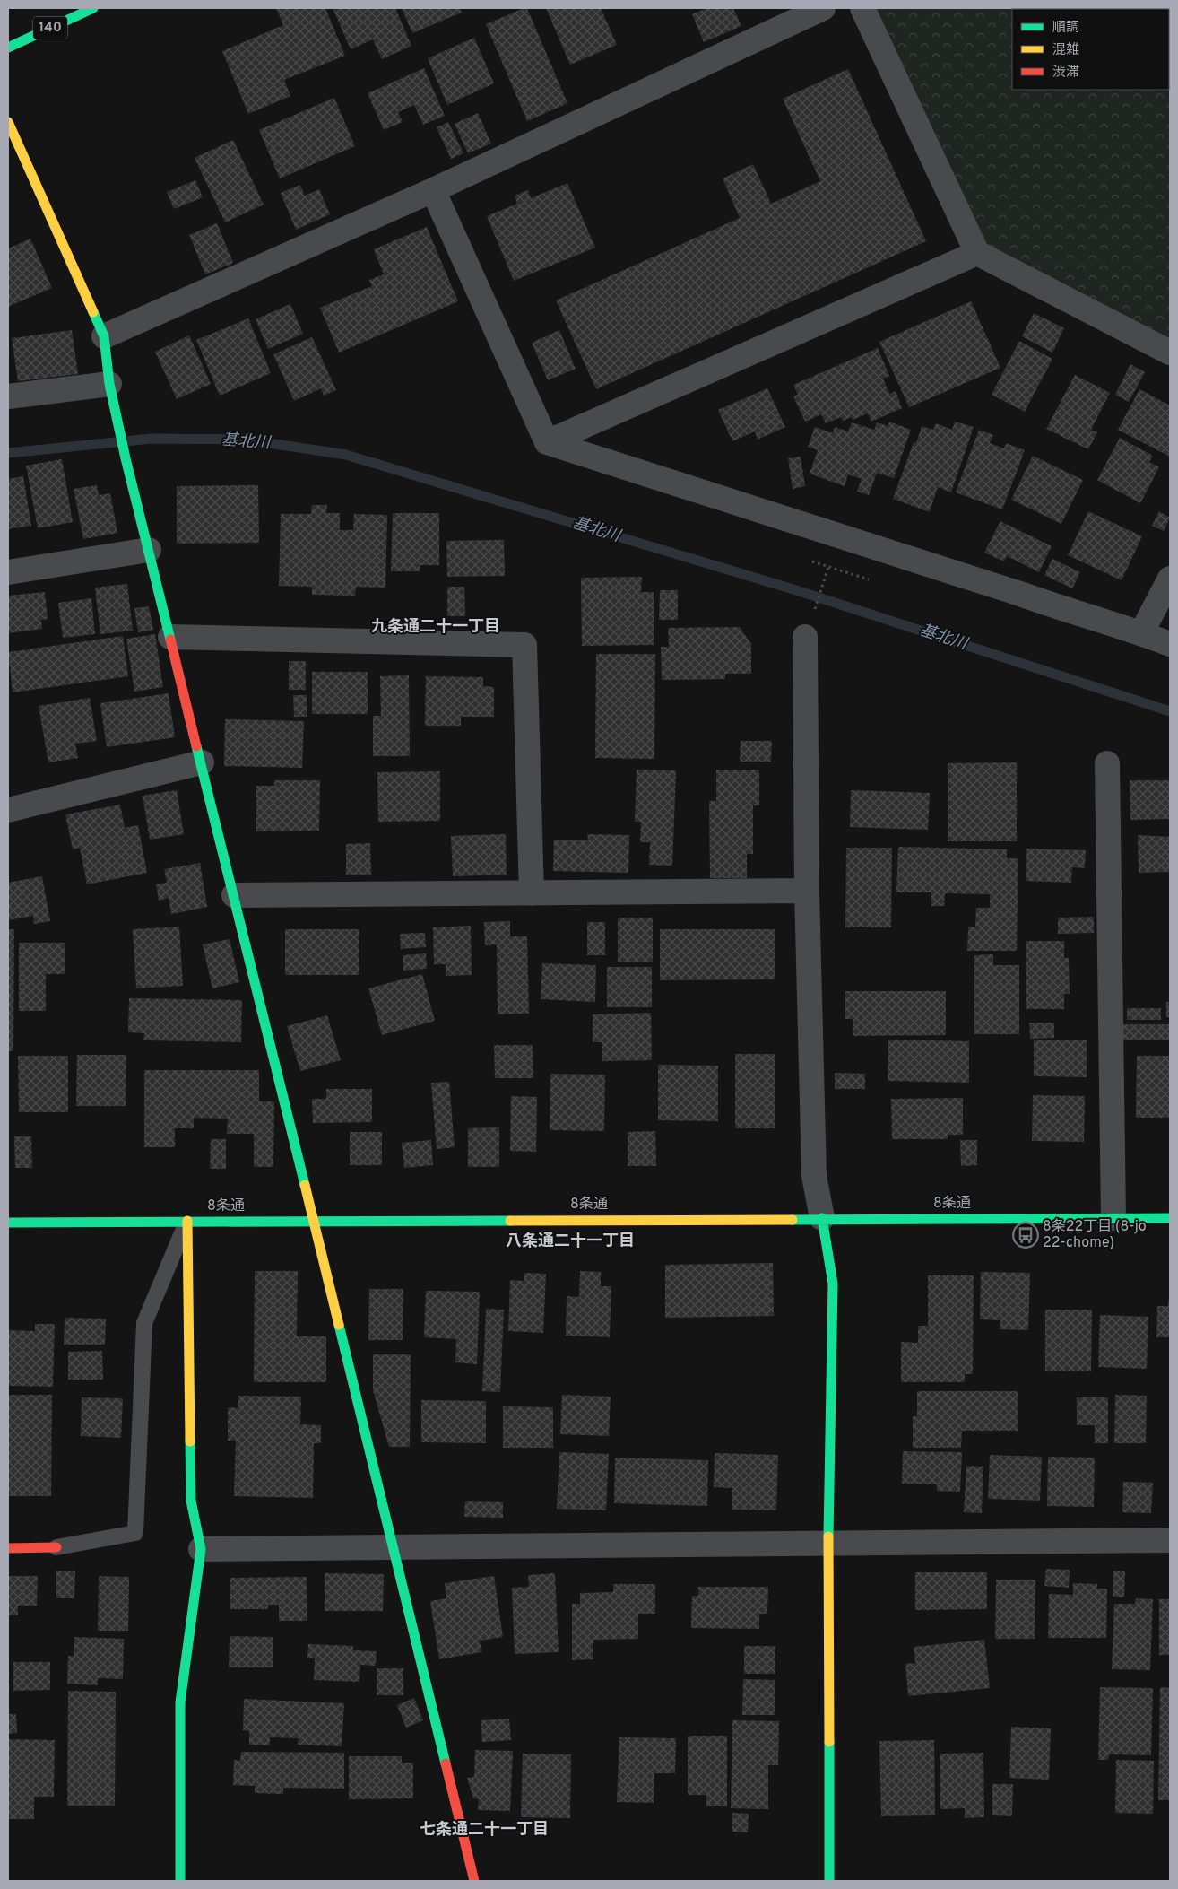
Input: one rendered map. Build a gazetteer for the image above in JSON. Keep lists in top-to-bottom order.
{
  "streets": {
    "street": ["140", "8条通"]
  },
  "districts": ["九条通二十一丁目", "八条通二十一丁目", "七条通二十一丁目"],
  "water": ["基北川"],
  "places": {
    "bus stop": ["8条22丁目 (8-jo 22-chome)"]
  },
  "legend": ["順調", "混雑", "渋滞"]
}
